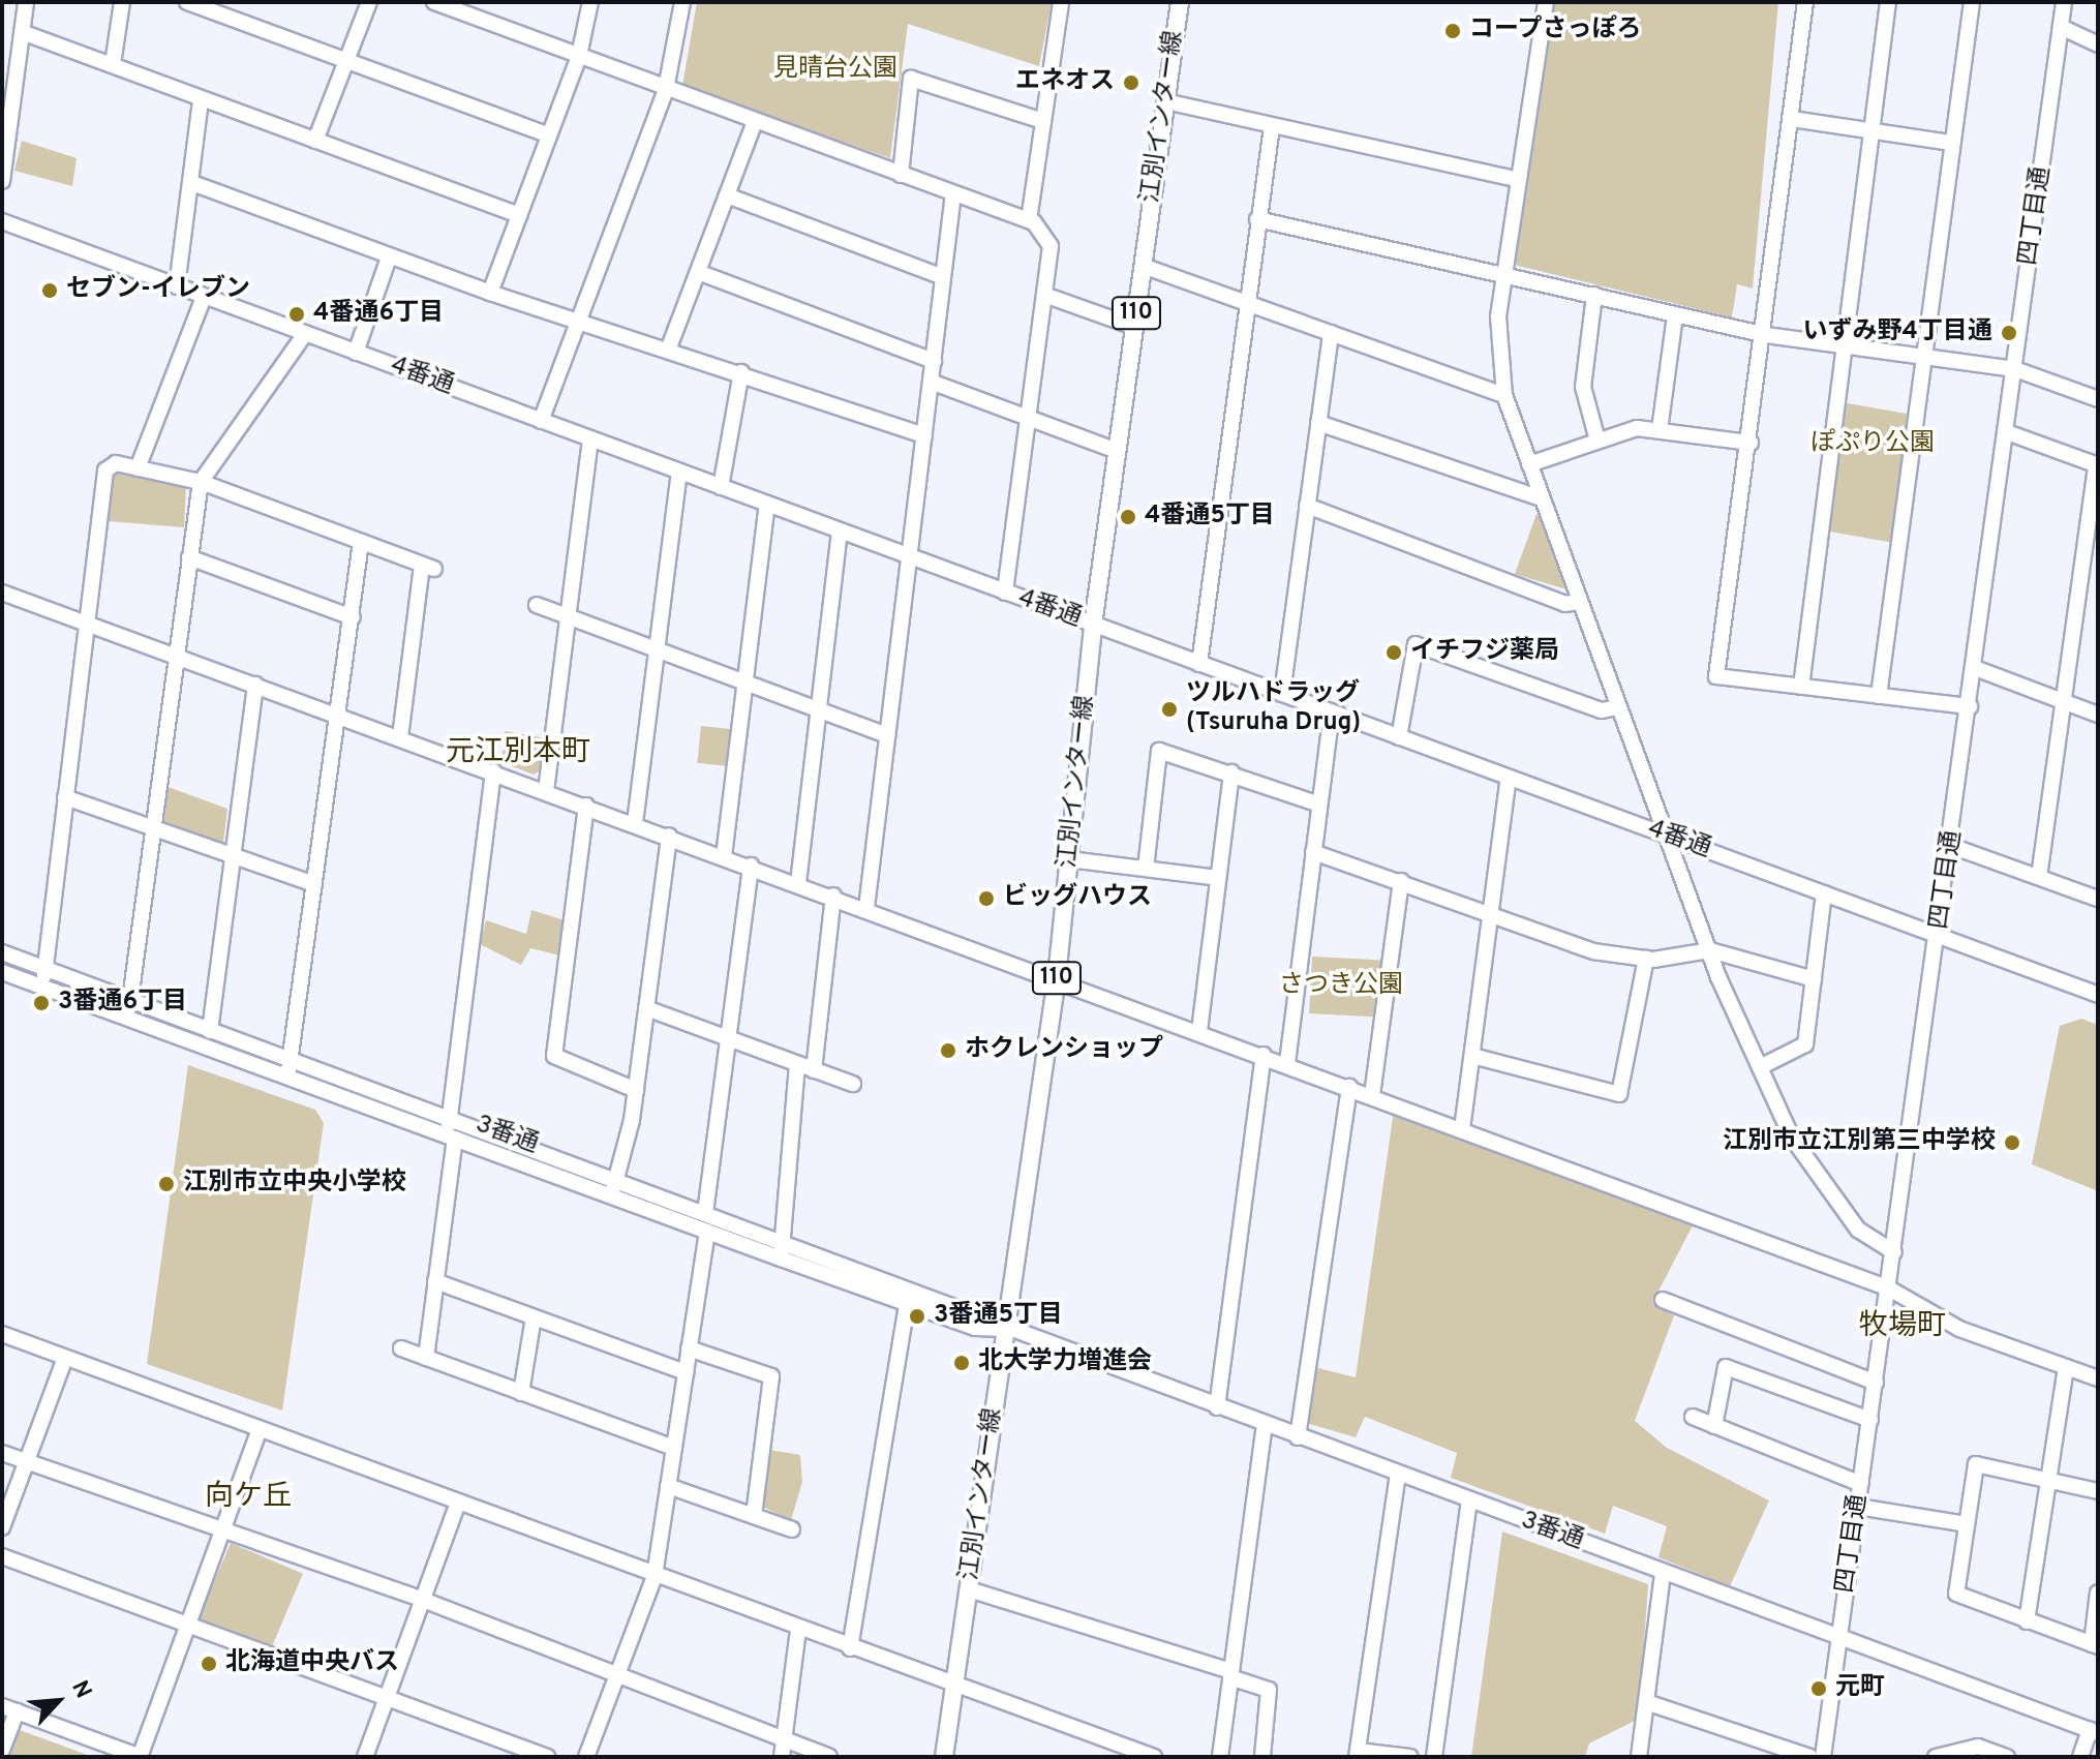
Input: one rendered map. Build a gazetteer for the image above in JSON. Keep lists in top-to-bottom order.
{
  "streets": {
    "main road": ["江別インター線", "110"],
    "street": ["四丁目通", "4番通", "3番通"]
  },
  "crossings": [
    ["江別インター線", "4番通"],
    ["江別インター線", "3番通"],
    ["四丁目通", "4番通"],
    ["四丁目通", "3番通"]
  ],
  "districts": ["元江別本町", "牧場町", "向ケ丘"],
  "parks": ["見晴台公園", "ぽぷり公園", "さつき公園"],
  "places": [
    "コープさっぽろ",
    "エネオス",
    "セブン-イレブン",
    "4番通6丁目",
    "いずみ野4丁目通",
    "4番通5丁目",
    "イチフジ薬局",
    "ツルハドラッグ (Tsuruha Drug)",
    "ビッグハウス",
    "3番通6丁目",
    "ホクレンショップ",
    "江別市立江別第三中学校",
    "江別市立中央小学校",
    "3番通5丁目",
    "北大学力増進会",
    "北海道中央バス",
    "元町"
  ],
  "north": "top right"
}
